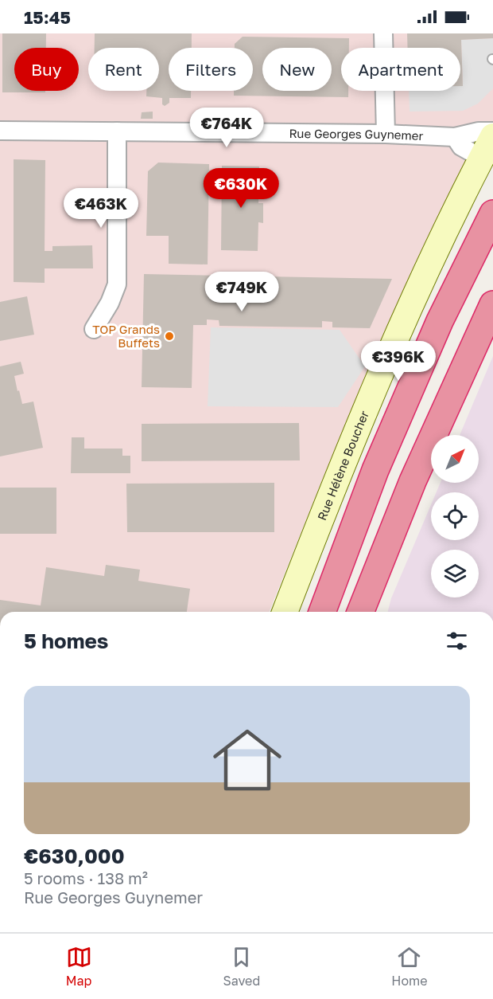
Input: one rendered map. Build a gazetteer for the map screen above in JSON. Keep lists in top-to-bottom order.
{
  "streets": {
    "street": ["Rue Georges Guynemer", "Rue Hélène Boucher"]
  },
  "places": ["TOP Grands Buffets"],
  "north": "top right",
  "page": {
    "status": "15:45",
    "chip": [
      "Buy",
      "Rent",
      "Filters",
      "New",
      "Apartment"
    ],
    "price": [
      "€764K",
      "€630K",
      "€463K",
      "€749K",
      "€396K"
    ],
    "heading": "5 homes",
    "list": [
      {
        "name": "€630,000",
        "note": "5 rooms · 138 m² · Rue Georges Guynemer"
      }
    ],
    "tabs": ["Map", "Saved", "Home"]
  }
}
